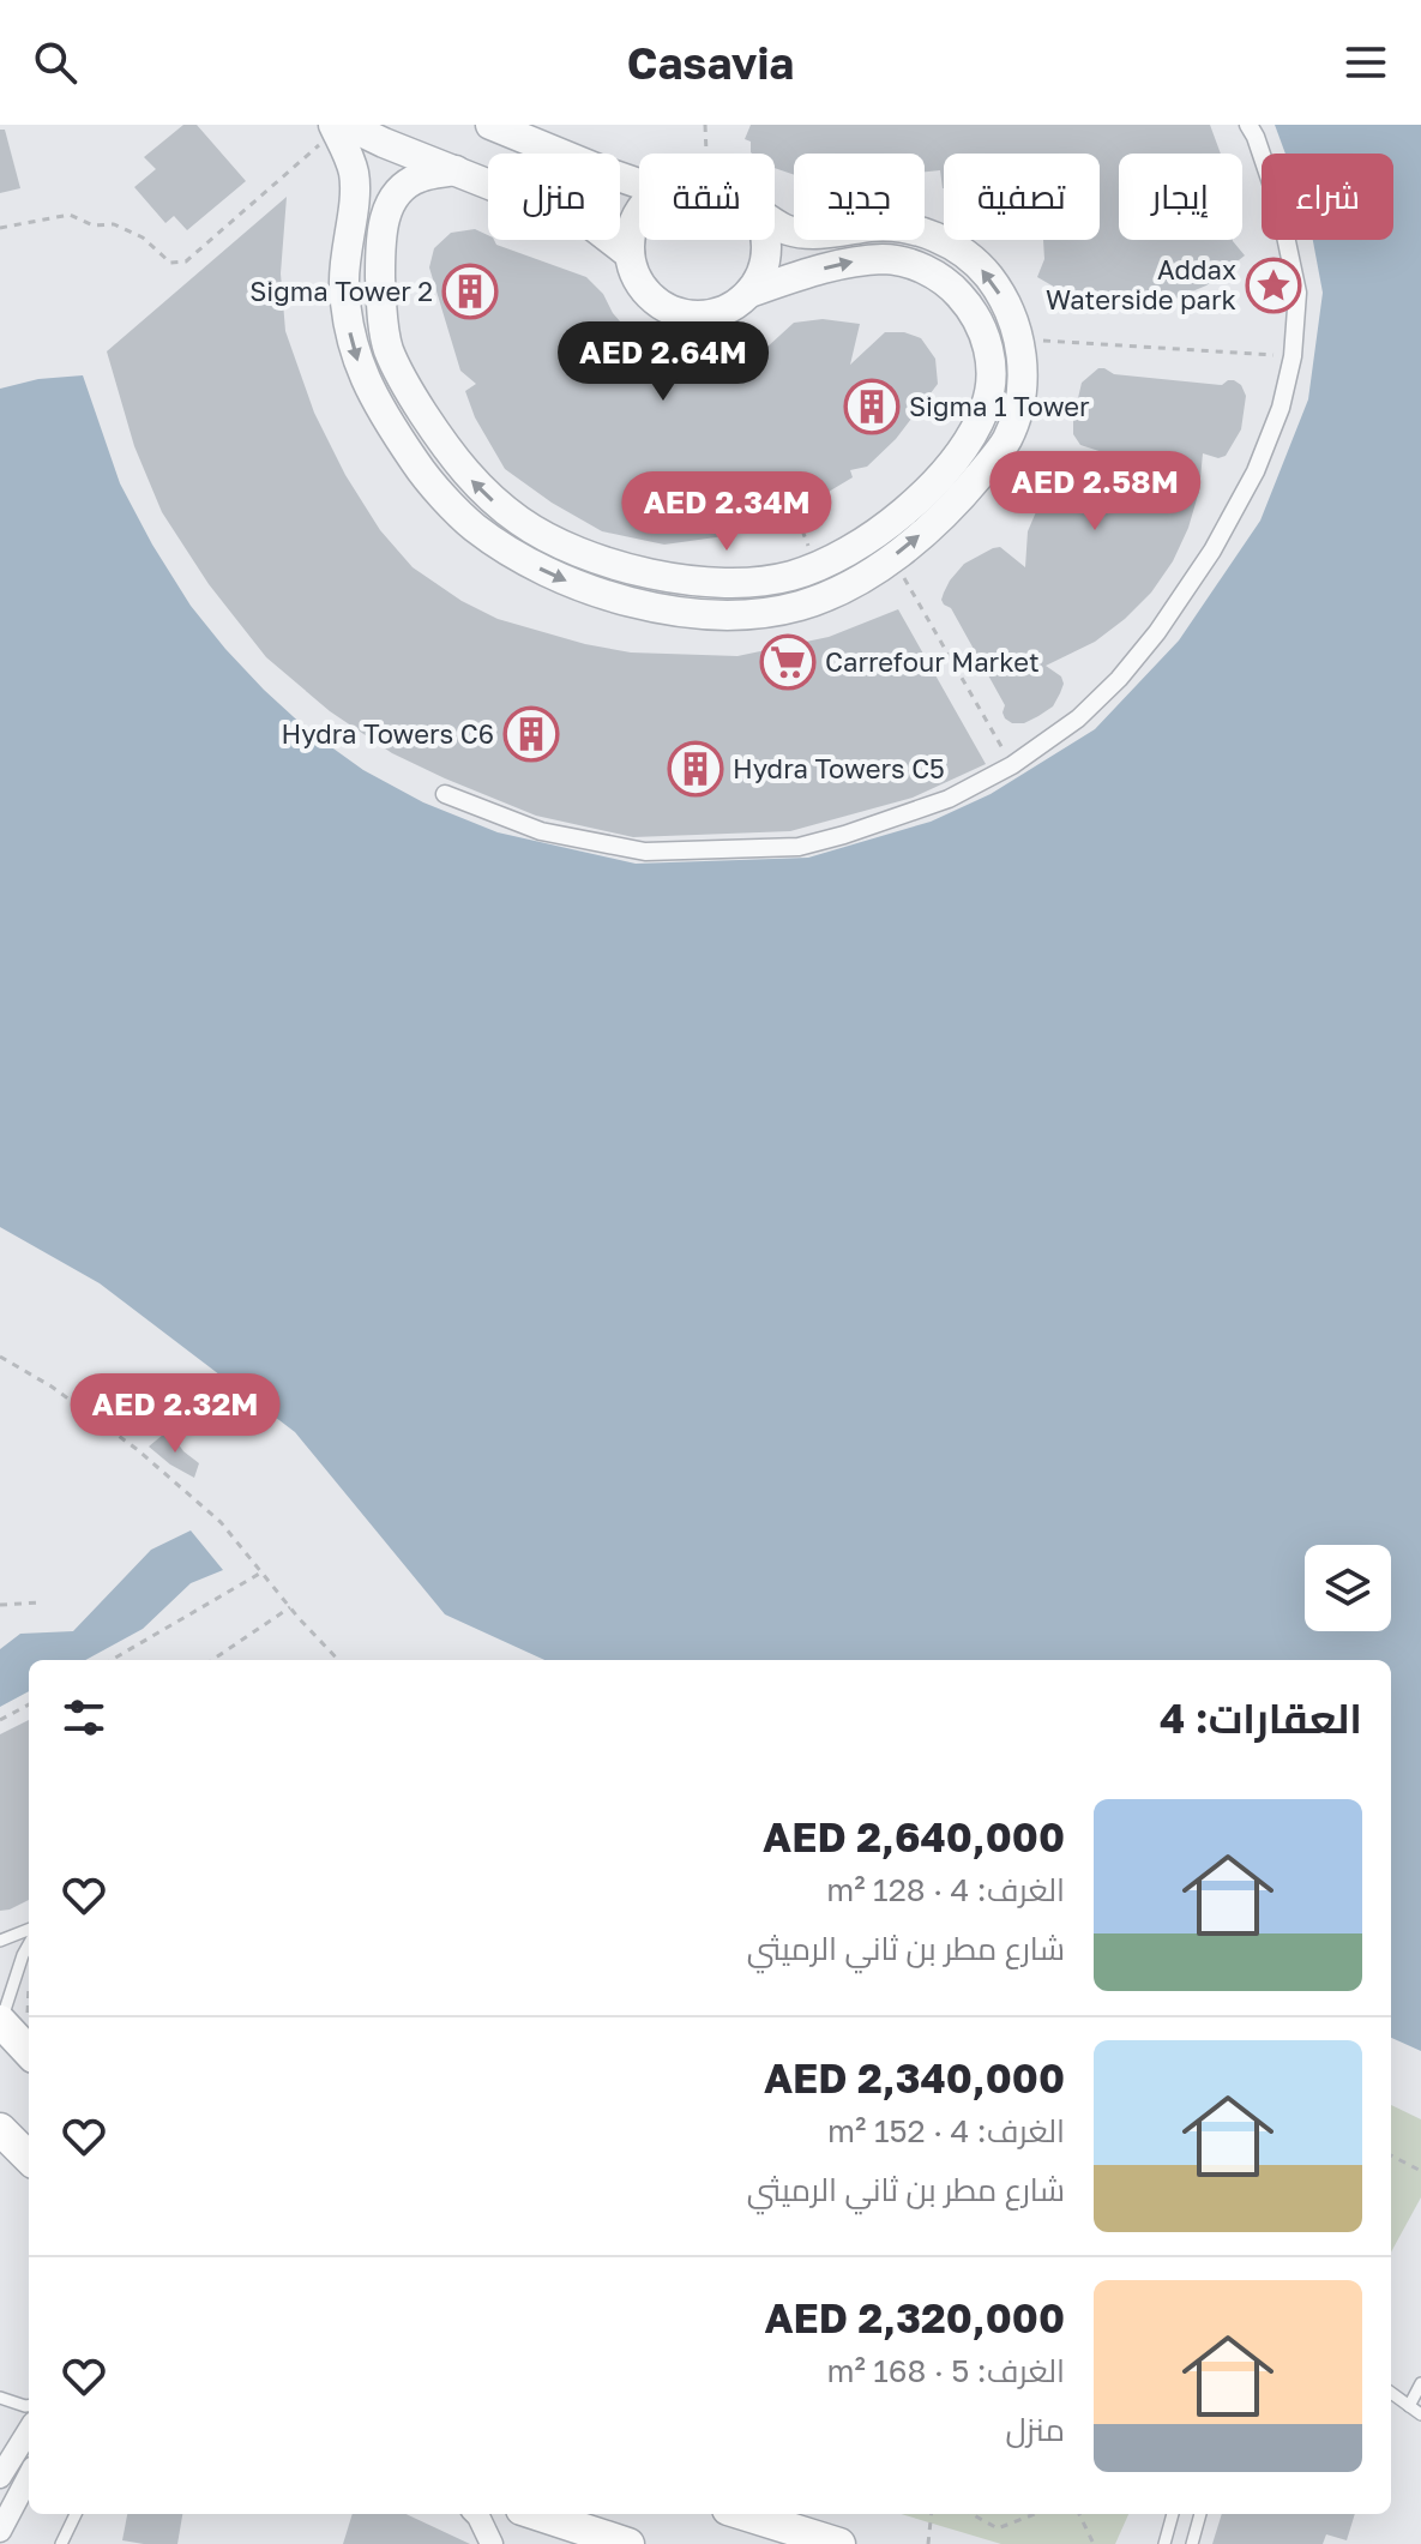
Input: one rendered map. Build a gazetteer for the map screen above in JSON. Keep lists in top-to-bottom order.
{
  "places": {
    "place": ["Addax Waterside park"],
    "building": [
      "Sigma Tower 2",
      "Sigma 1 Tower",
      "Hydra Towers C6",
      "Hydra Towers C5"
    ],
    "supermarket": ["Carrefour Market"]
  },
  "page": {
    "header": "Casavia",
    "chip": [
      "شراء",
      "إيجار",
      "تصفية",
      "جديد",
      "شقة",
      "منزل"
    ],
    "price": [
      "AED 2.64M",
      "AED 2.58M",
      "AED 2.34M",
      "AED 2.32M"
    ],
    "heading": "العقارات: 4",
    "list": [
      {
        "name": "AED 2,640,000",
        "note": "الغرف: 4 · 128 m² · شارع مطر بن ثاني الرميثي"
      },
      {
        "name": "AED 2,340,000",
        "note": "الغرف: 4 · 152 m² · شارع مطر بن ثاني الرميثي"
      },
      {
        "name": "AED 2,320,000",
        "note": "الغرف: 5 · 168 m² · منزل"
      }
    ]
  }
}
